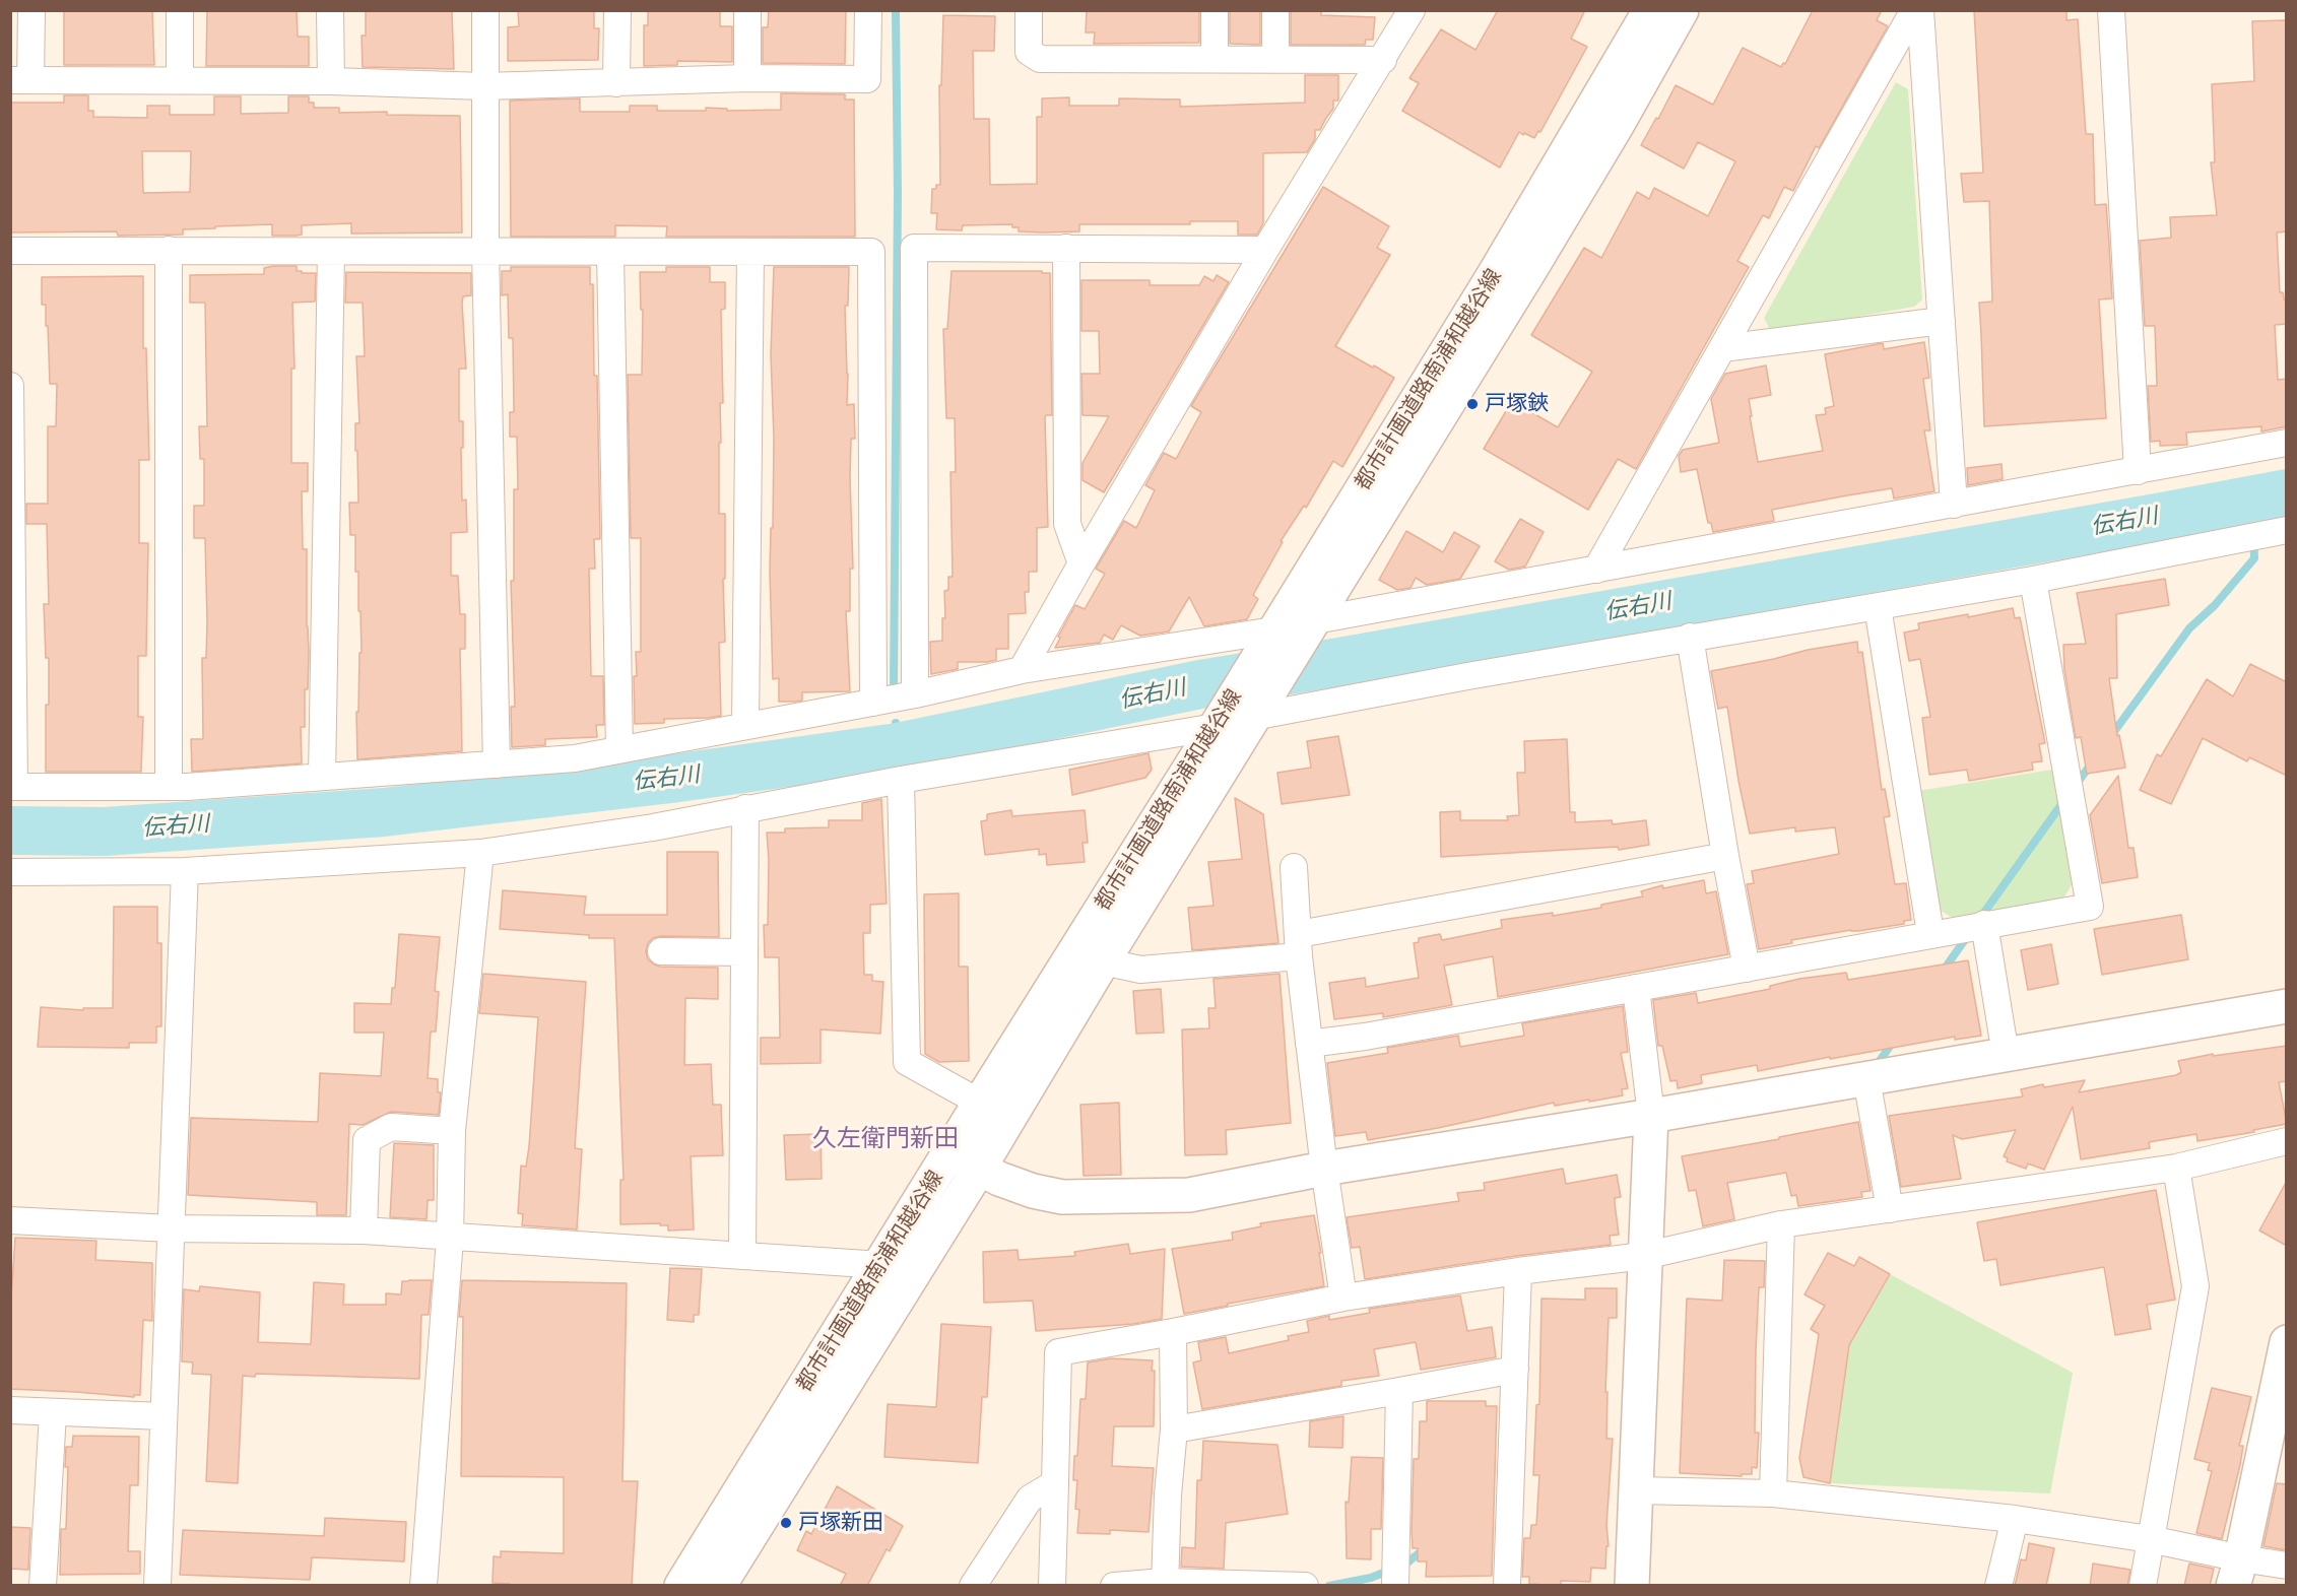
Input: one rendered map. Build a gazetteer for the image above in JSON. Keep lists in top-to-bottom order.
{
  "streets": {
    "street": ["都市計画道路南浦和越谷線"]
  },
  "districts": ["久左衛門新田"],
  "water": ["伝右川"],
  "places": ["戸塚鋏", "戸塚新田"]
}
